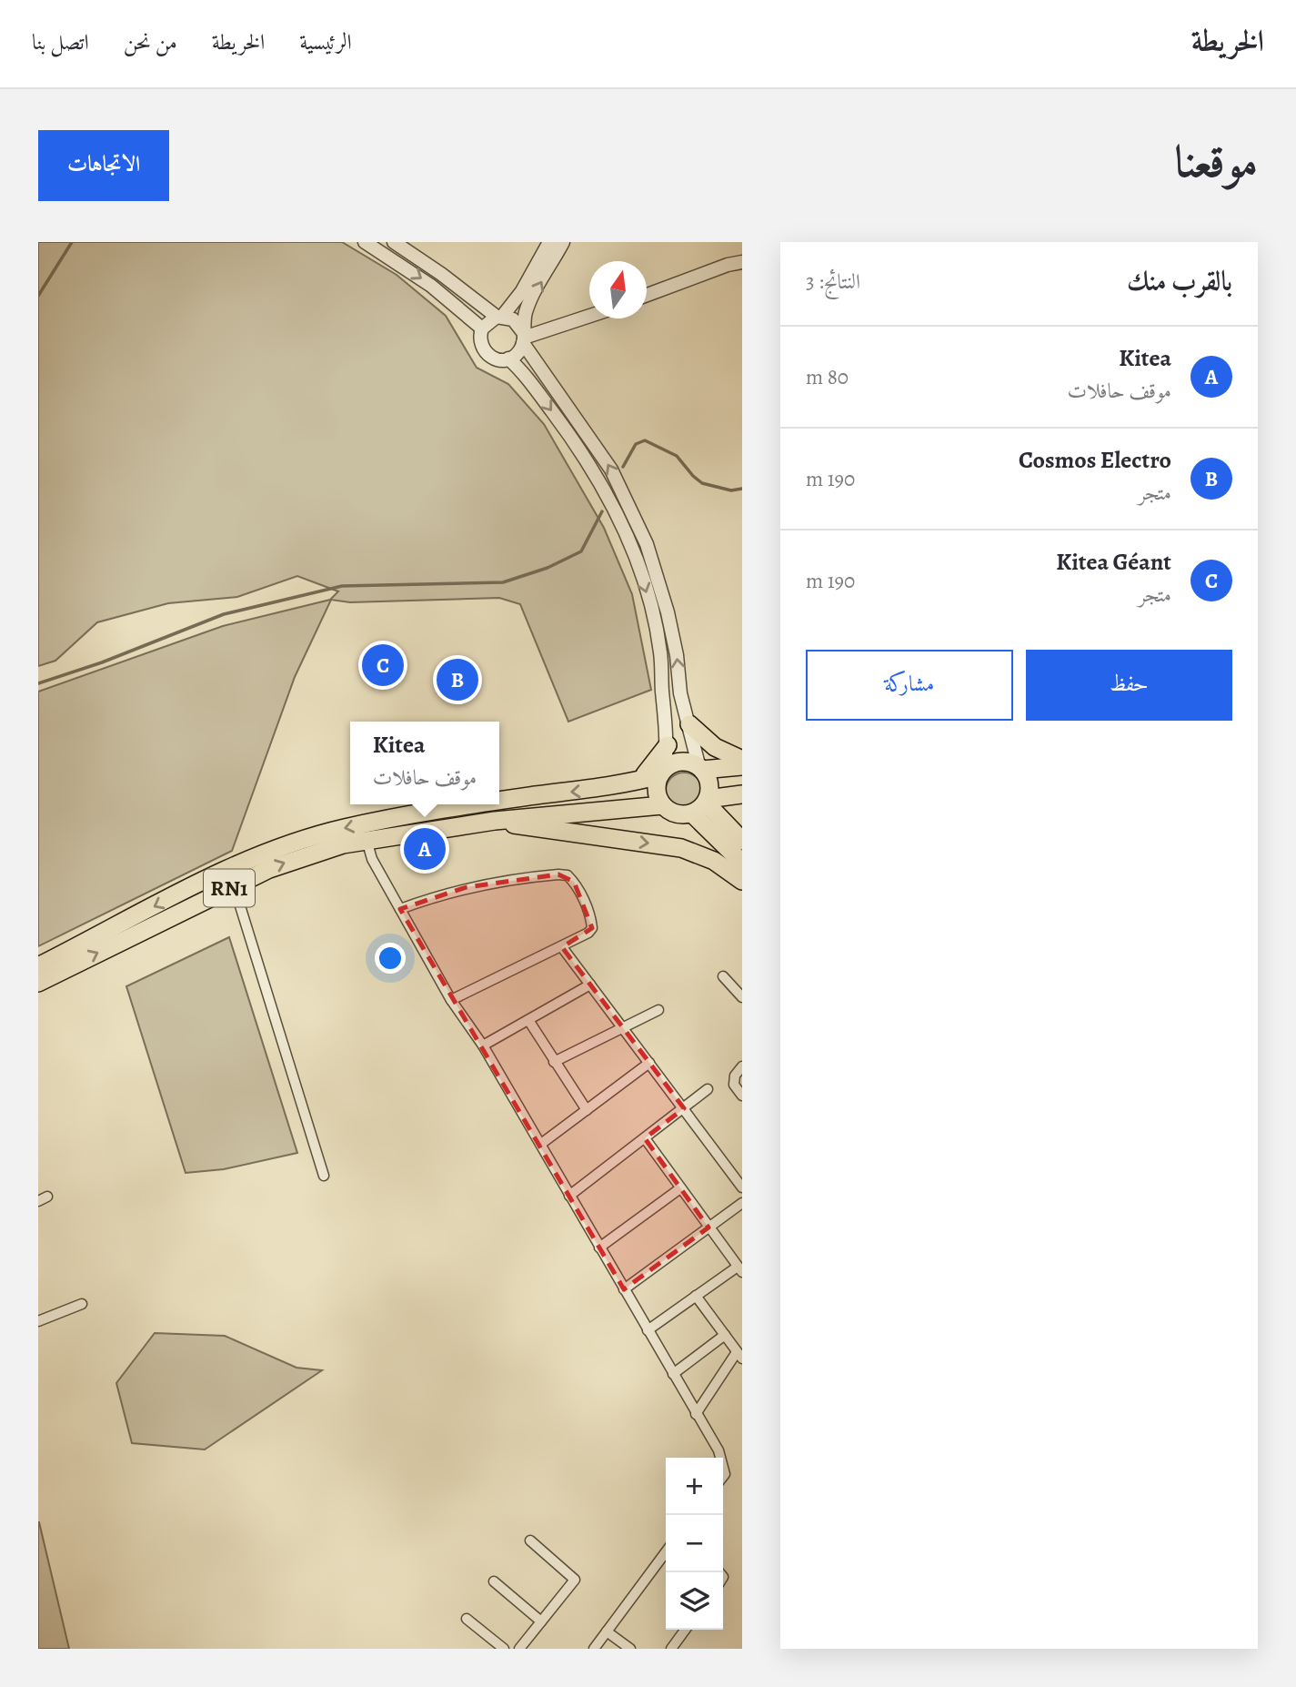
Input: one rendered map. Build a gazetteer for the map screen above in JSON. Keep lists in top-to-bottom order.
{
  "streets": {
    "highway": ["RN1"]
  },
  "north": "top",
  "page": {
    "header": "الخريطة",
    "nav": [
      "الرئيسية",
      "الخريطة",
      "من نحن",
      "اتصل بنا"
    ],
    "title": "موقعنا",
    "buttons": [
      "الاتجاهات",
      ["حفظ", "مشاركة"]
    ],
    "heading": ["بالقرب منك", "النتائج: 3"],
    "list": [
      {
        "mark": "A",
        "name": "Kitea",
        "note": "موقف حافلات",
        "value": "80 m"
      },
      {
        "mark": "B",
        "name": "Cosmos Electro",
        "note": "متجر",
        "value": "190 m"
      },
      {
        "mark": "C",
        "name": "Kitea Géant",
        "note": "متجر",
        "value": "190 m"
      }
    ],
    "pins": ["C", "B", "A"],
    "popup": ["Kitea", "موقف حافلات"],
    "map_buttons": ["+", "−"]
  }
}
